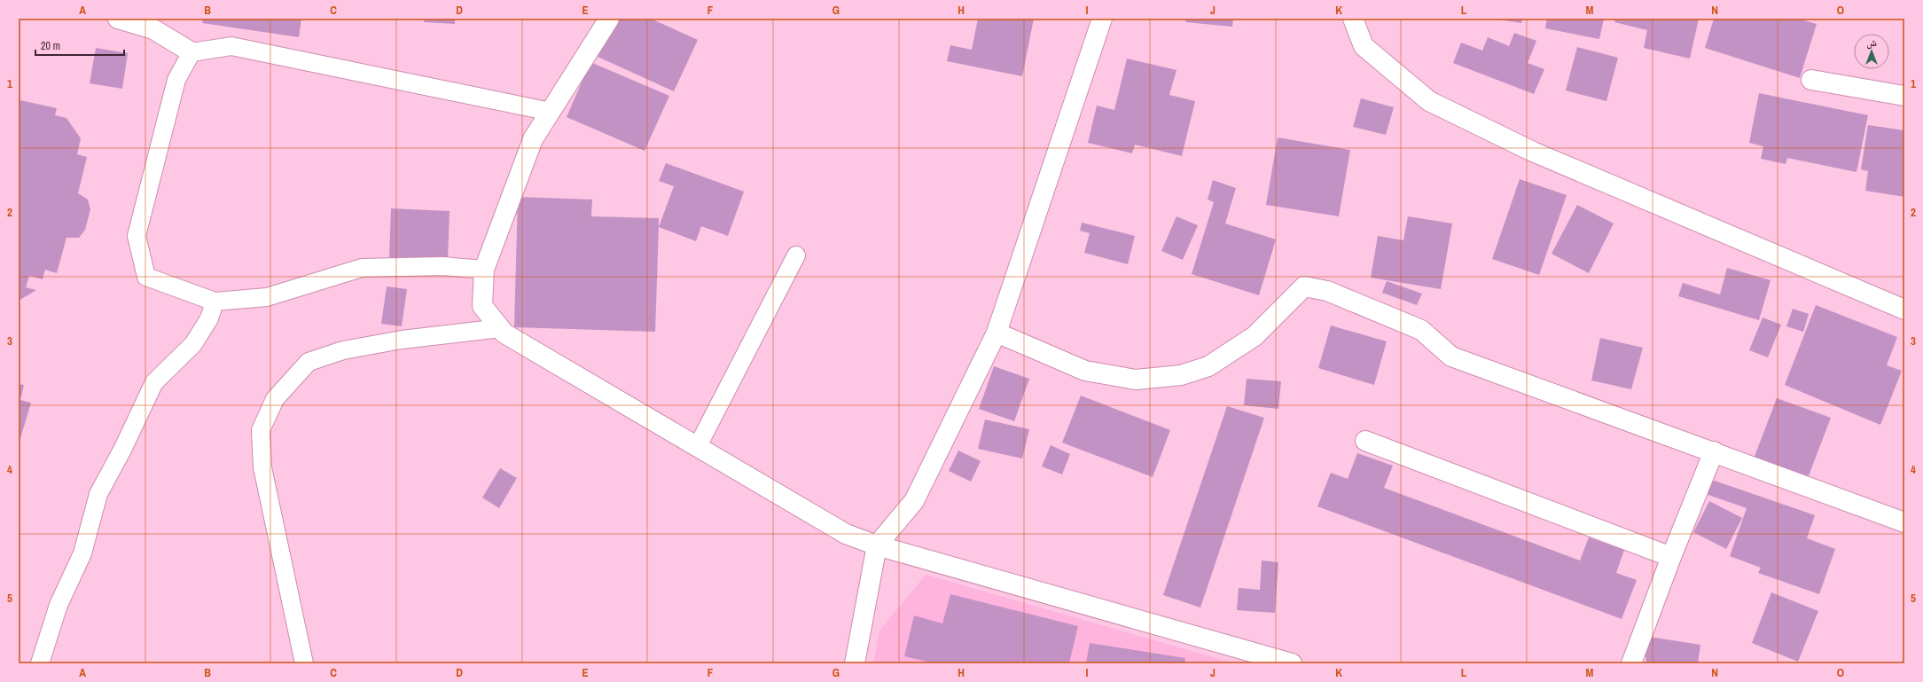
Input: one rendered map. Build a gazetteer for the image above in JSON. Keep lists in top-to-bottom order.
{
  "scale_bar": "20 m",
  "north": "top",
  "grid": {
    "columns": [
      "A",
      "B",
      "C",
      "D",
      "E",
      "F",
      "G",
      "H",
      "I",
      "J",
      "K",
      "L",
      "M",
      "N",
      "O"
    ],
    "rows": [
      "1",
      "2",
      "3",
      "4",
      "5"
    ]
  }
}
